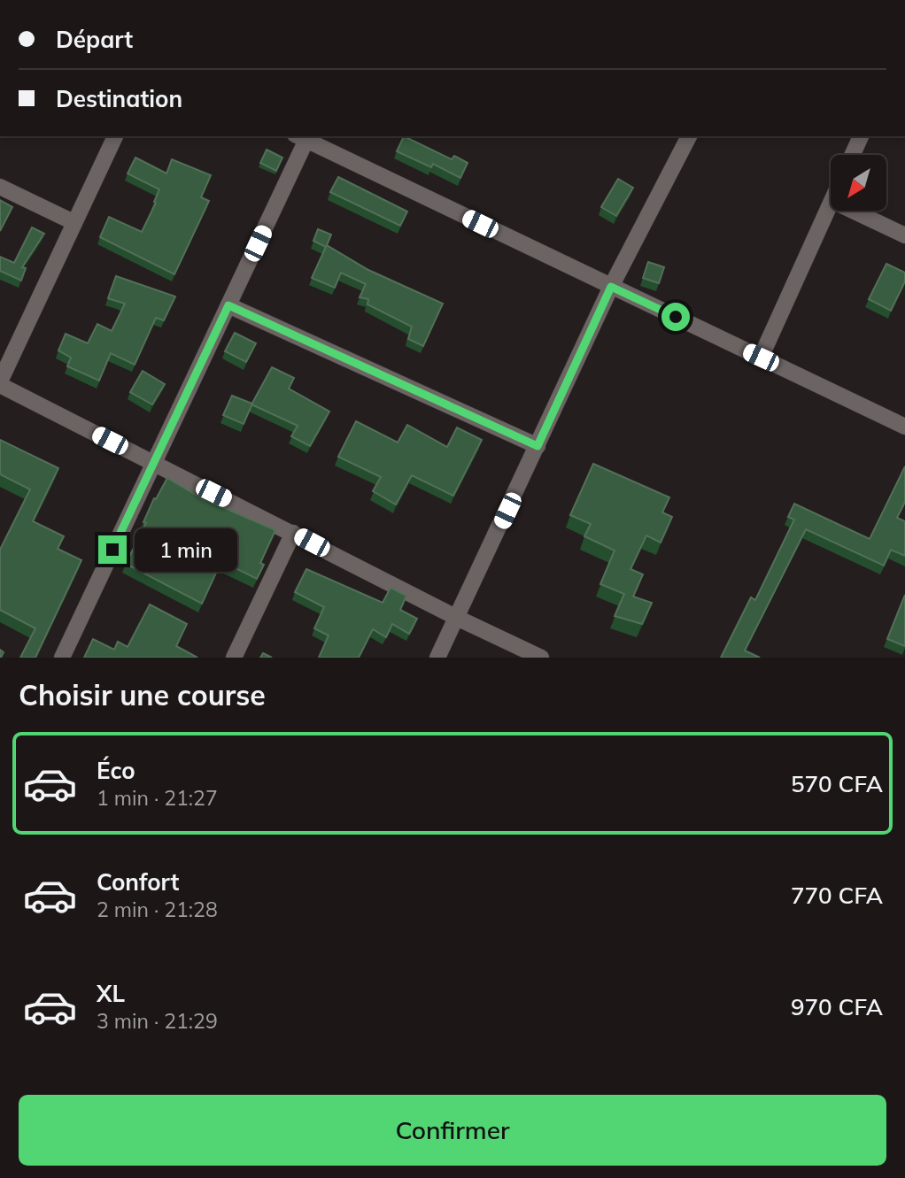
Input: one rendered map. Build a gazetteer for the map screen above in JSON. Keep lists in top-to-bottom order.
{
  "north": "bottom left",
  "page": {
    "banner": ["Départ", "Destination"],
    "bubble": "1 min",
    "heading": "Choisir une course",
    "list": [
      {
        "name": "Éco",
        "note": "1 min · 21:27",
        "value": "570 CFA"
      },
      {
        "name": "Confort",
        "note": "2 min · 21:28",
        "value": "770 CFA"
      },
      {
        "name": "XL",
        "note": "3 min · 21:29",
        "value": "970 CFA"
      }
    ],
    "buttons": "Confirmer"
  }
}
